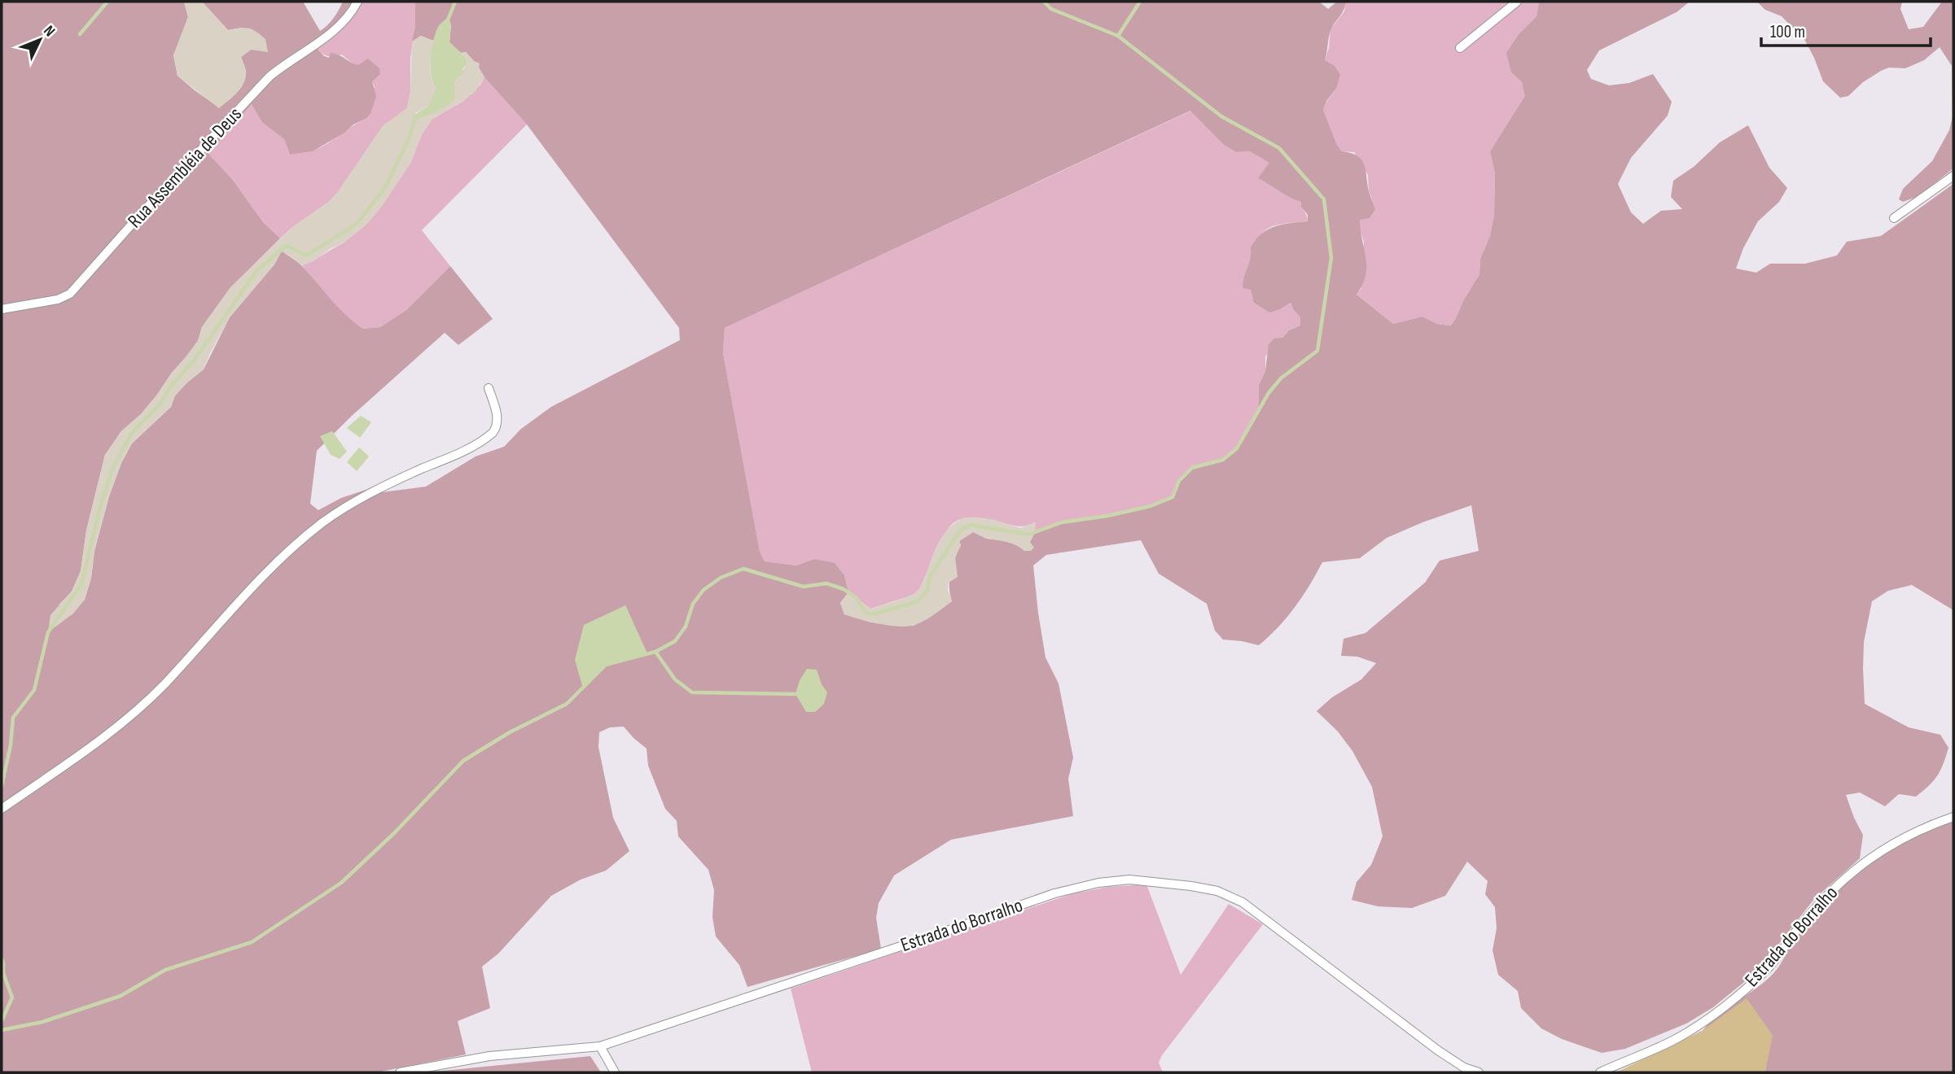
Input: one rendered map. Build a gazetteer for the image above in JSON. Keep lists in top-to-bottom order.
{
  "streets": {
    "street": ["Rua Assembléia de Deus", "Estrada do Borralho"]
  },
  "scale_bar": "100 m",
  "north": "top right"
}
